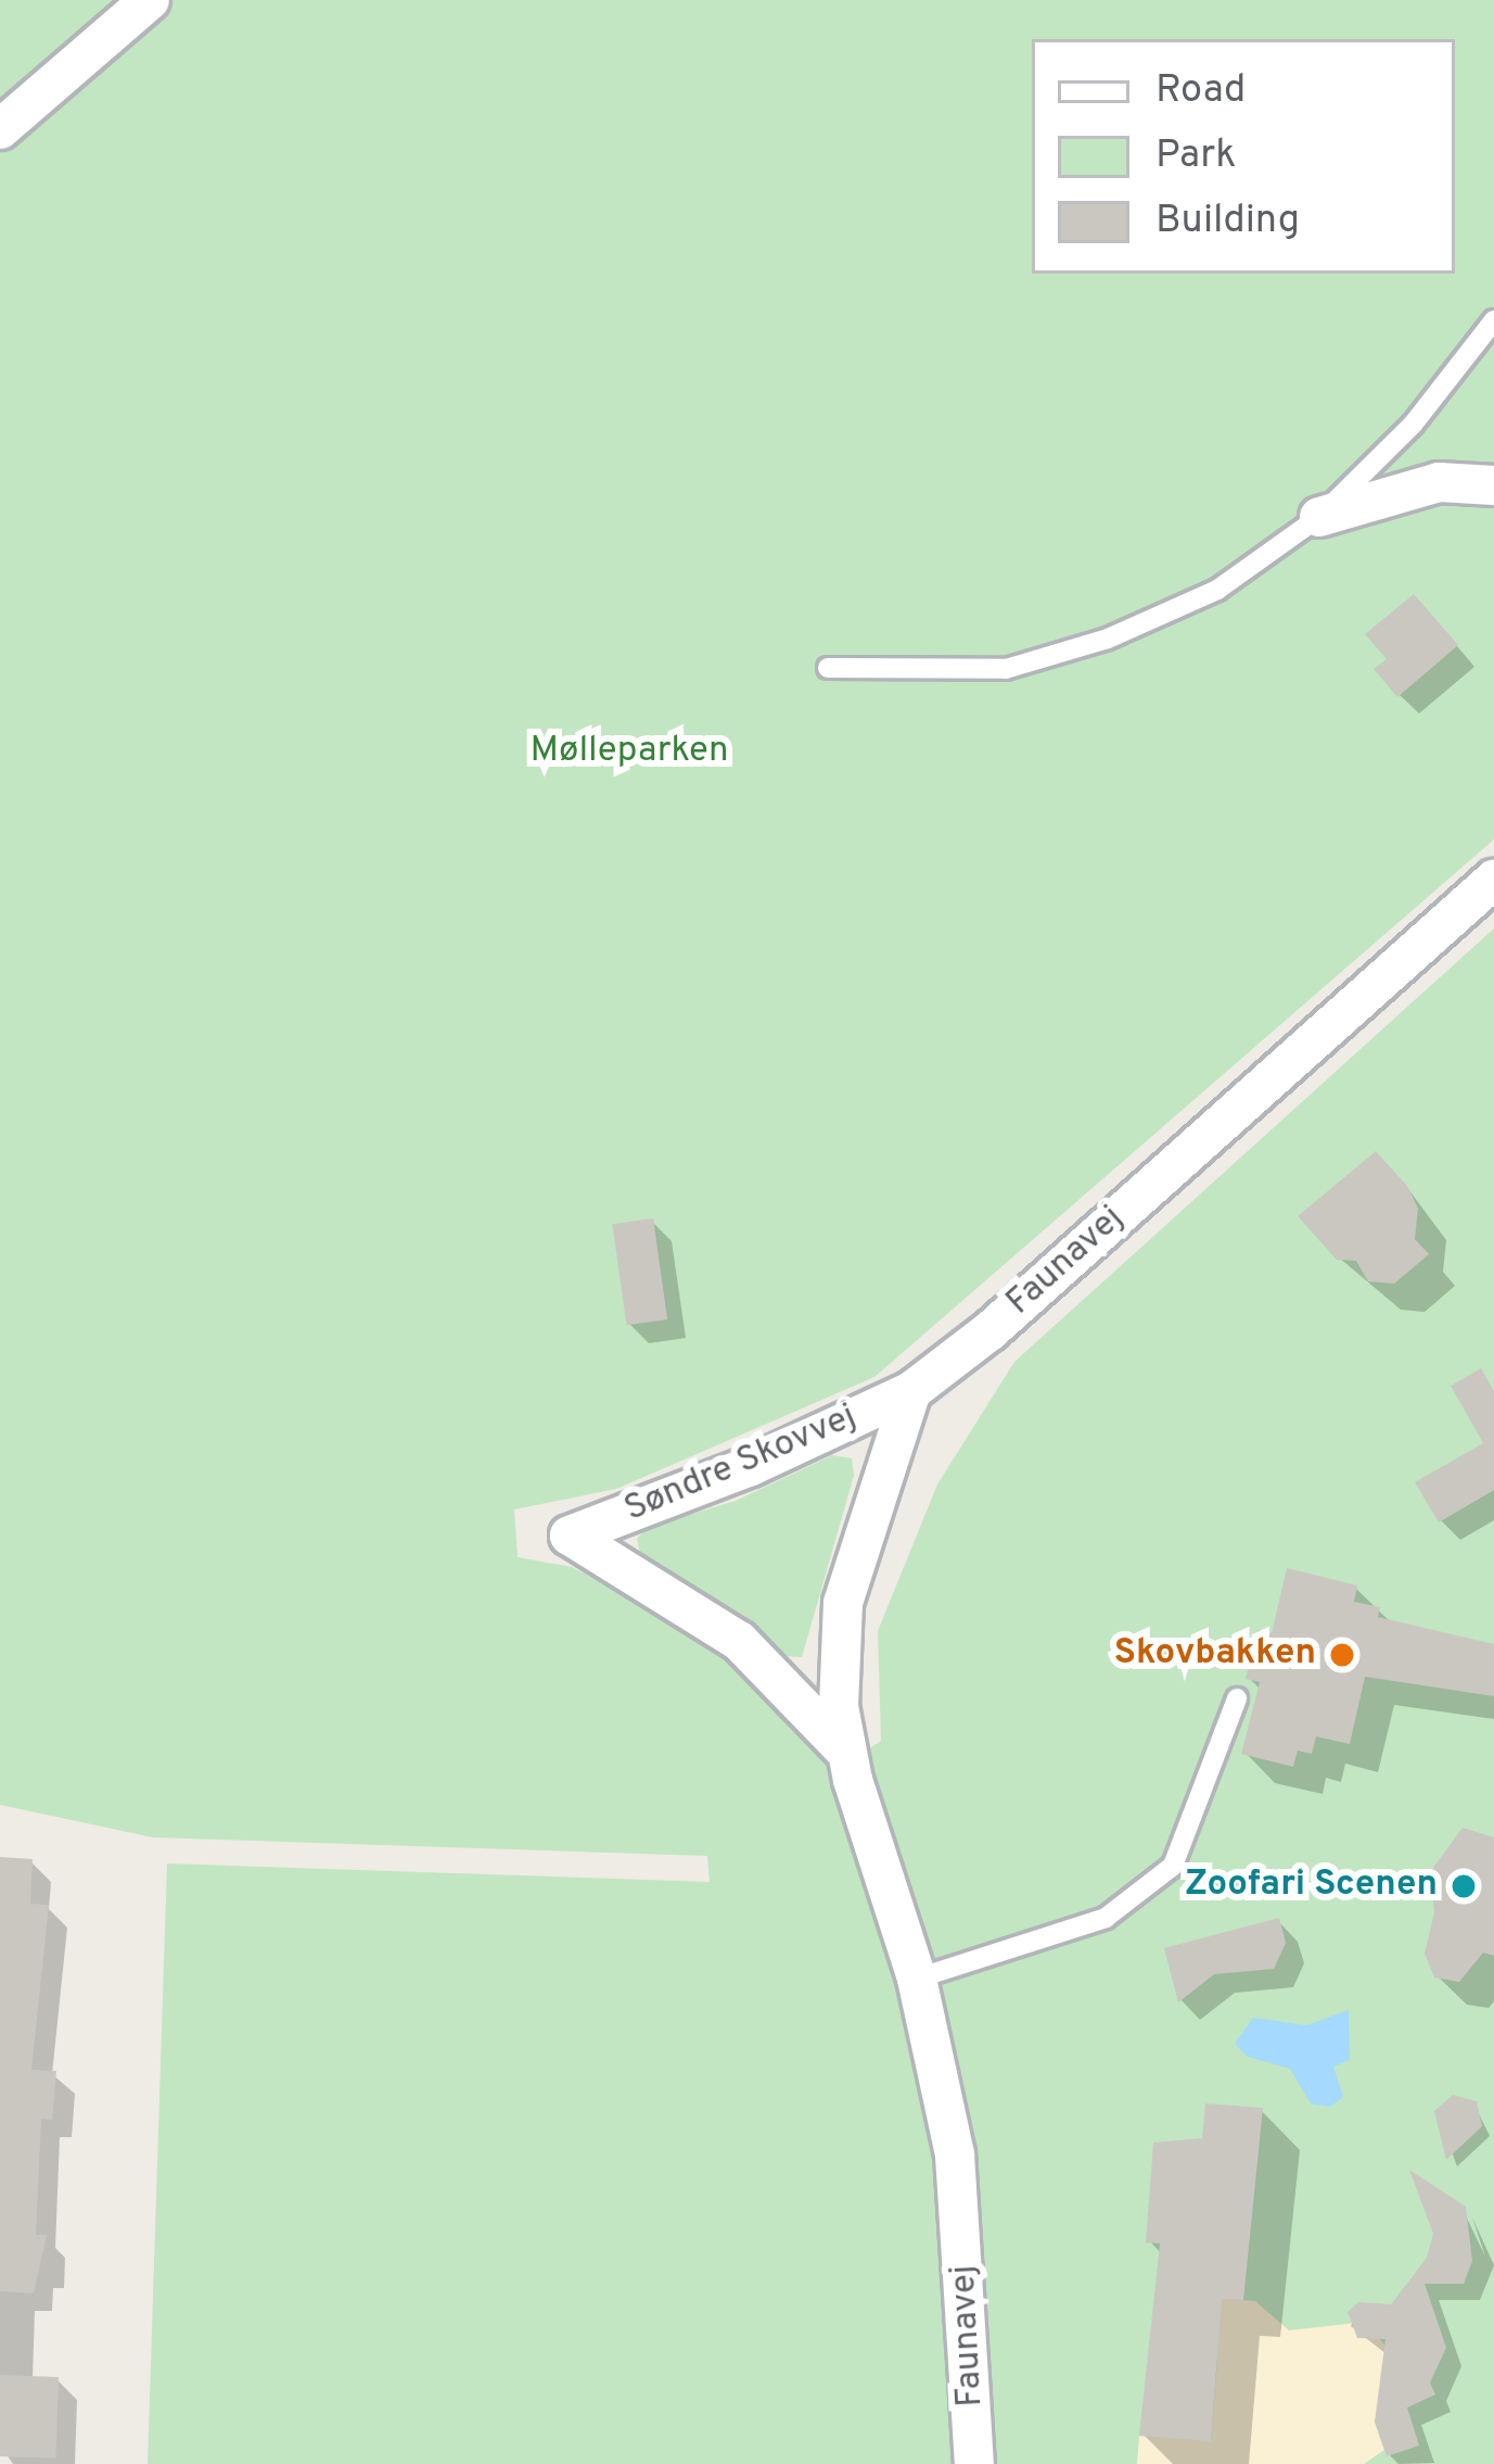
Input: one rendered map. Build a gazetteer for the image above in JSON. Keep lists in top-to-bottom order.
{
  "streets": {
    "street": ["Faunavej", "Søndre Skovvej"]
  },
  "crossings": [
    ["Faunavej", "Søndre Skovvej"]
  ],
  "parks": ["Mølleparken"],
  "places": ["Skovbakken", "Zoofari Scenen"],
  "legend": ["Road", "Park", "Building"]
}
